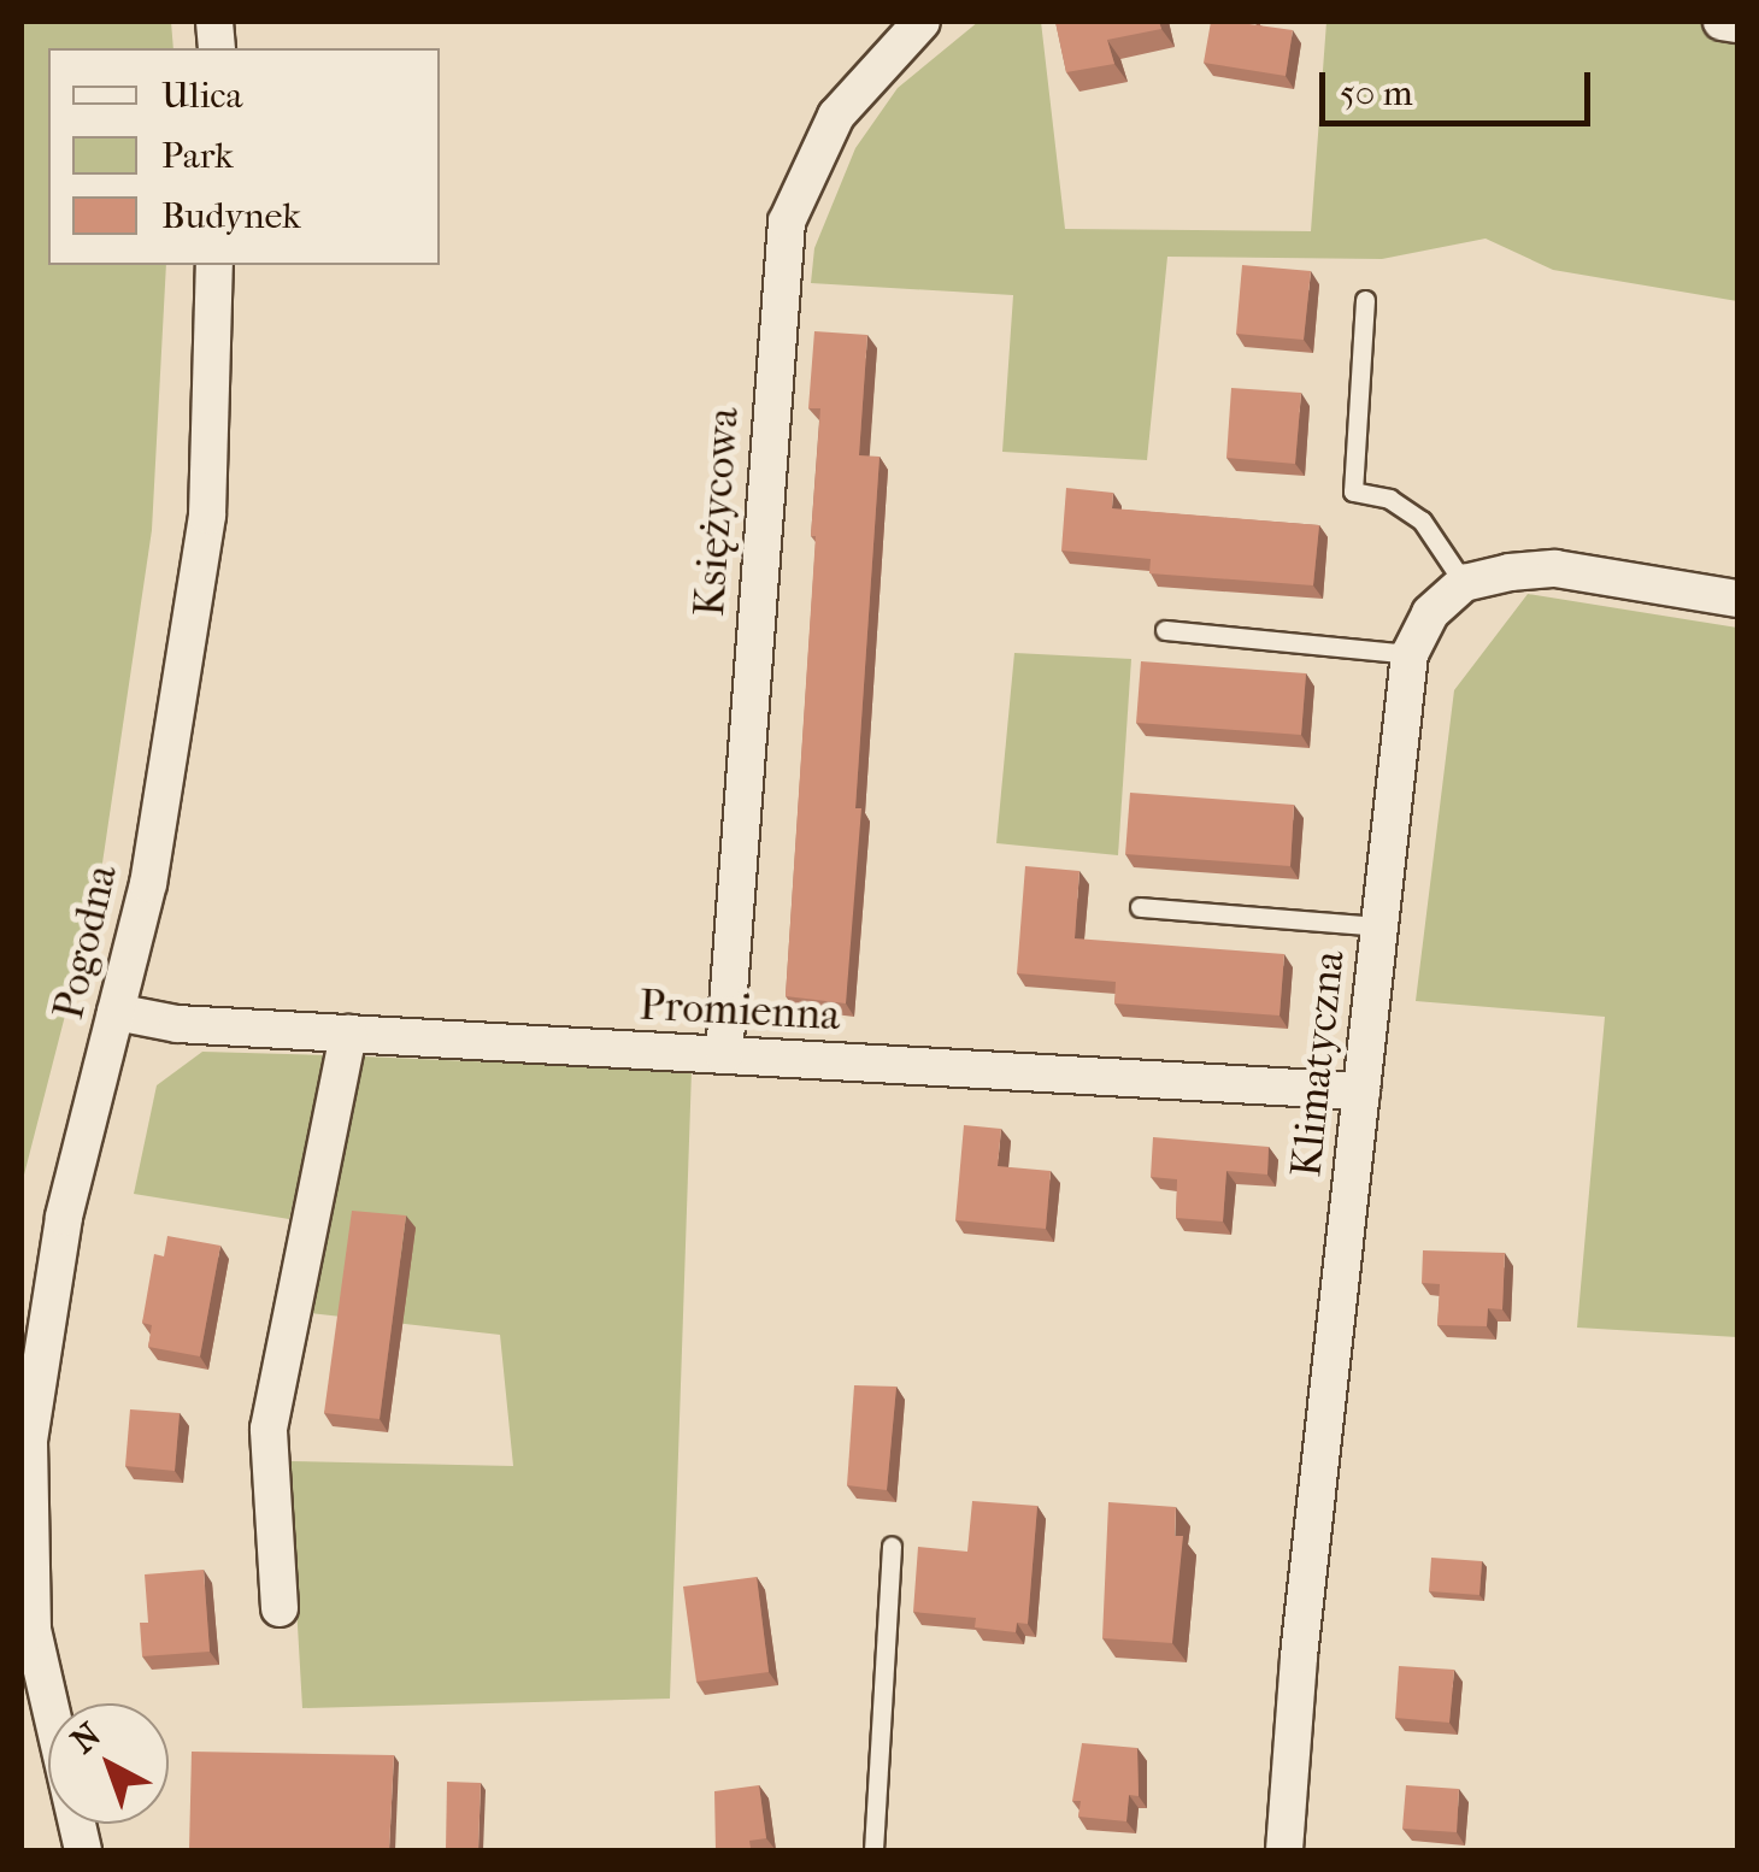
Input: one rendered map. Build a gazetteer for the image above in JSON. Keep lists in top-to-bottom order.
{
  "streets": {
    "street": [
      "Księżycowa",
      "Pogodna",
      "Promienna",
      "Klimatyczna"
    ]
  },
  "crossings": [
    ["Księżycowa", "Promienna"],
    ["Pogodna", "Promienna"],
    ["Promienna", "Klimatyczna"]
  ],
  "legend": ["Ulica", "Park", "Budynek"],
  "scale_bar": "50 m",
  "north": "top left"
}
